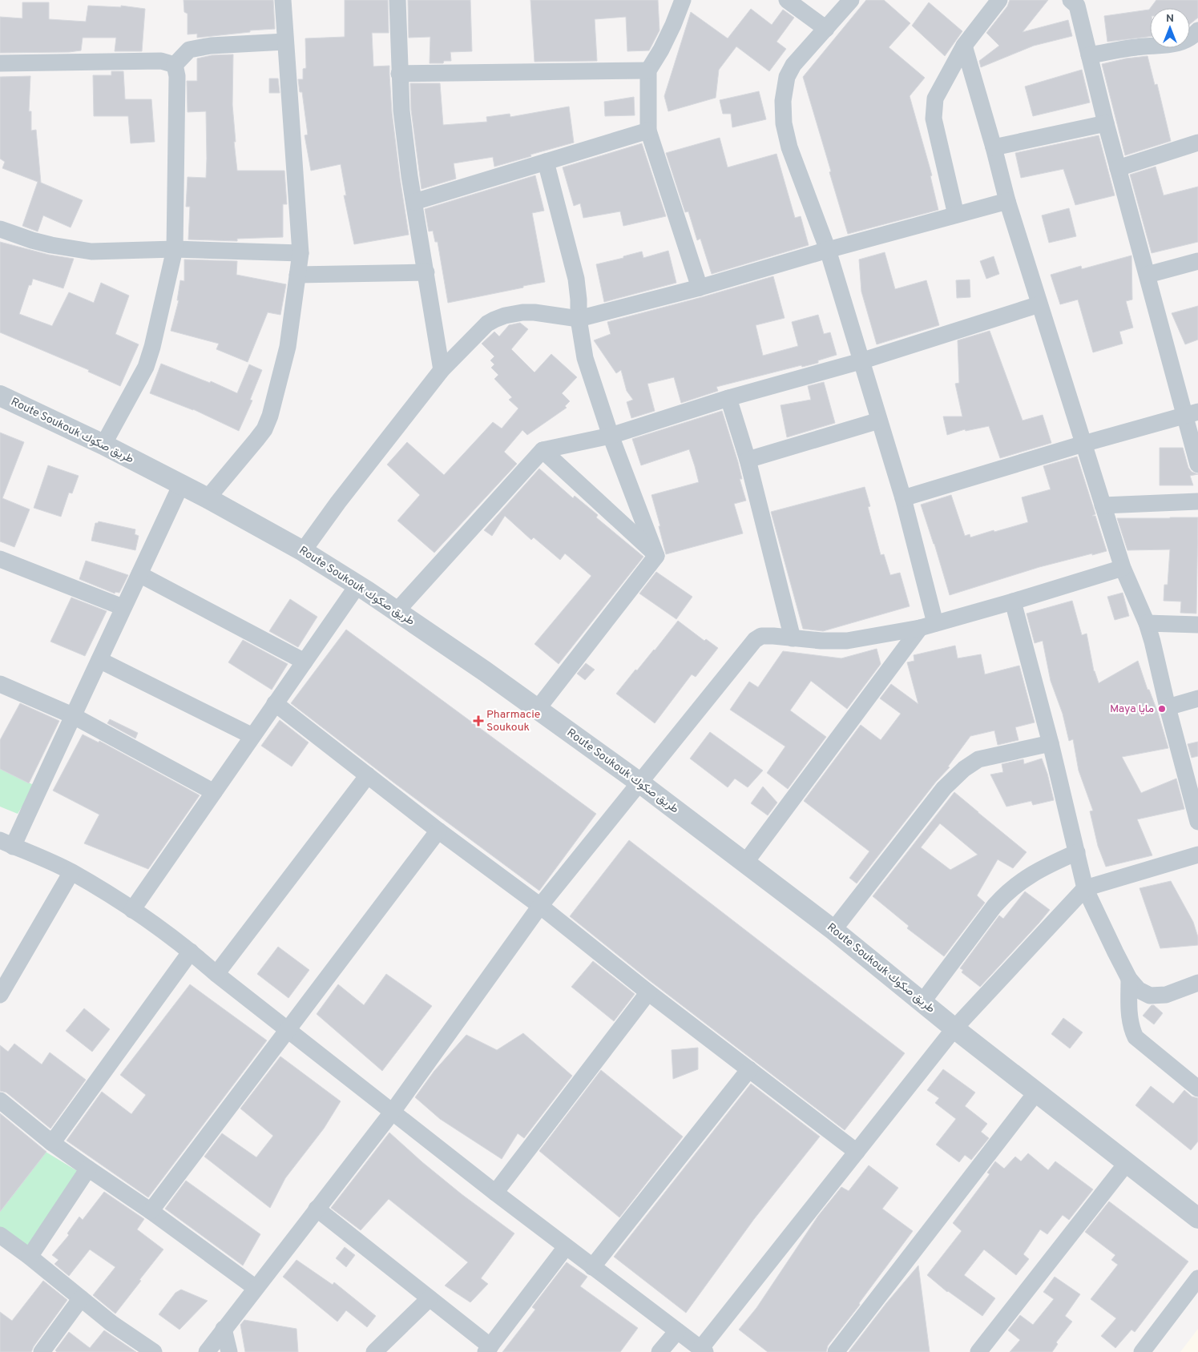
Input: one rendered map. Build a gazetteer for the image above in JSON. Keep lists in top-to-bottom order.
{
  "streets": {
    "street": ["Route Soukouk طريق صكوك"]
  },
  "places": {
    "other": ["Maya مايا"],
    "health": ["Pharmacie Soukouk"]
  },
  "north": "top"
}
